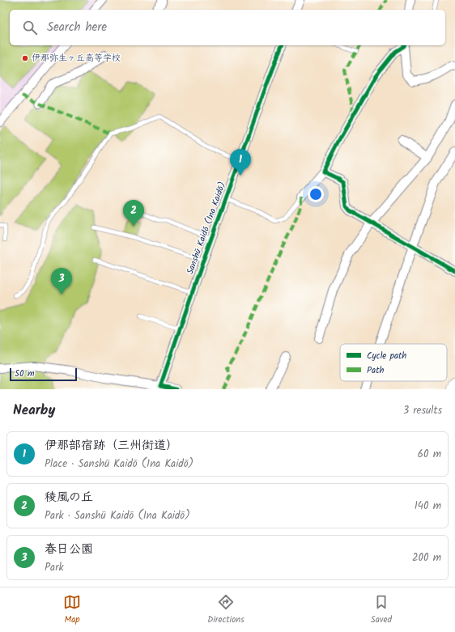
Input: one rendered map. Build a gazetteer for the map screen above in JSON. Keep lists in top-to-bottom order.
{
  "streets": {
    "street": ["Sanshū Kaidō (Ina Kaidō)"]
  },
  "places": ["伊那弥生ヶ丘高等学校"],
  "legend": ["Cycle path", "Path"],
  "scale_bar": "50 m",
  "page": {
    "search": "Search here",
    "pins": ["1", "2", "3"],
    "scale": "50 m",
    "heading": ["Nearby", "3 results"],
    "list": [
      {
        "mark": "1",
        "name": "伊那部宿跡（三州街道）",
        "note": "Place · Sanshū Kaidō (Ina Kaidō)",
        "value": "60 m"
      },
      {
        "mark": "2",
        "name": "稜風の丘",
        "note": "Park · Sanshū Kaidō (Ina Kaidō)",
        "value": "140 m"
      },
      {
        "mark": "3",
        "name": "春日公園",
        "note": "Park",
        "value": "200 m"
      }
    ],
    "nav": ["Map", "Directions", "Saved"]
  }
}
